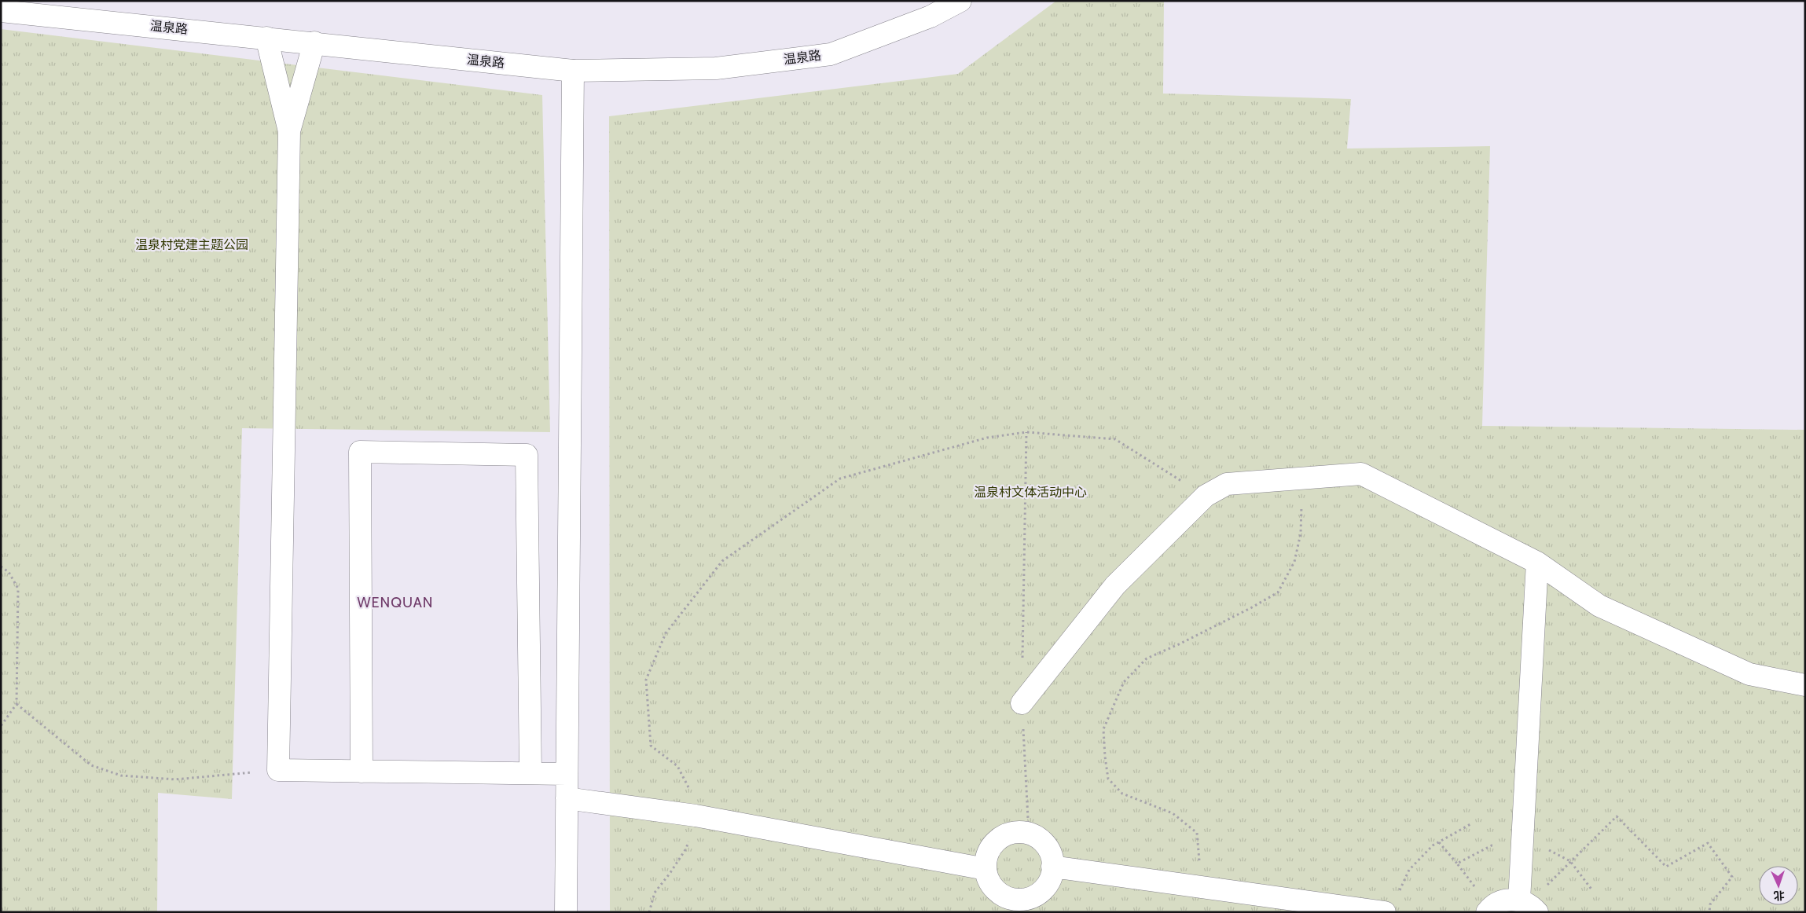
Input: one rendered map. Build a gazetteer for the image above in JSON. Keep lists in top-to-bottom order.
{
  "streets": {
    "street": ["温泉路"]
  },
  "districts": ["WENQUAN"],
  "parks": ["温泉村党建主题公园", "温泉村文体活动中心"],
  "north": "bottom"
}
